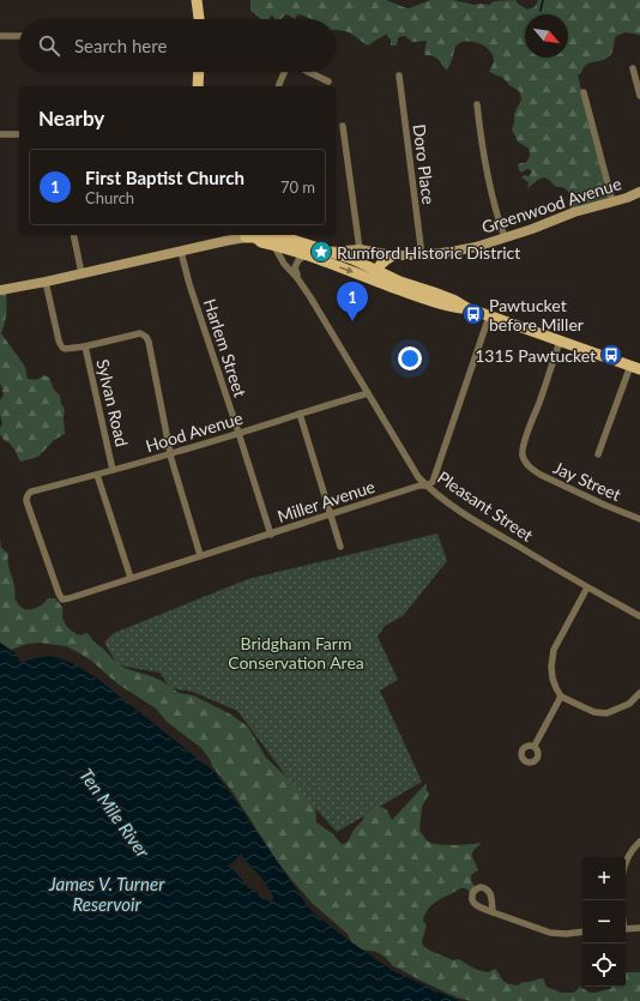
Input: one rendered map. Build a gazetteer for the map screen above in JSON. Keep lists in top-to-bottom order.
{
  "streets": {
    "street": [
      "Doro Place",
      "Greenwood Avenue",
      "Harlem Street",
      "Sylvan Road",
      "Hood Avenue",
      "Jay Street",
      "Miller Avenue",
      "Pleasant Street"
    ]
  },
  "crossings": [
    ["Doro Place", "Greenwood Avenue"],
    ["Harlem Street", "Hood Avenue"],
    ["Harlem Street", "Miller Avenue"],
    ["Sylvan Road", "Hood Avenue"],
    ["Hood Avenue", "Miller Avenue"],
    ["Hood Avenue", "Pleasant Street"],
    ["Miller Avenue", "Pleasant Street"]
  ],
  "water": ["Ten Mile River", "James V. Turner Reservoir"],
  "parks": ["Bridgham Farm Conservation Area"],
  "places": {
    "place": ["Rumford Historic District"],
    "bus stop": ["Pawtucket before Miller", "1315 Pawtucket"]
  },
  "north": "bottom right",
  "page": {
    "search": "Search here",
    "heading": "Nearby",
    "list": [
      {
        "mark": "1",
        "name": "First Baptist Church",
        "note": "Church",
        "value": "70 m"
      }
    ],
    "pins": "1",
    "map_buttons": ["+", "−"]
  }
}
